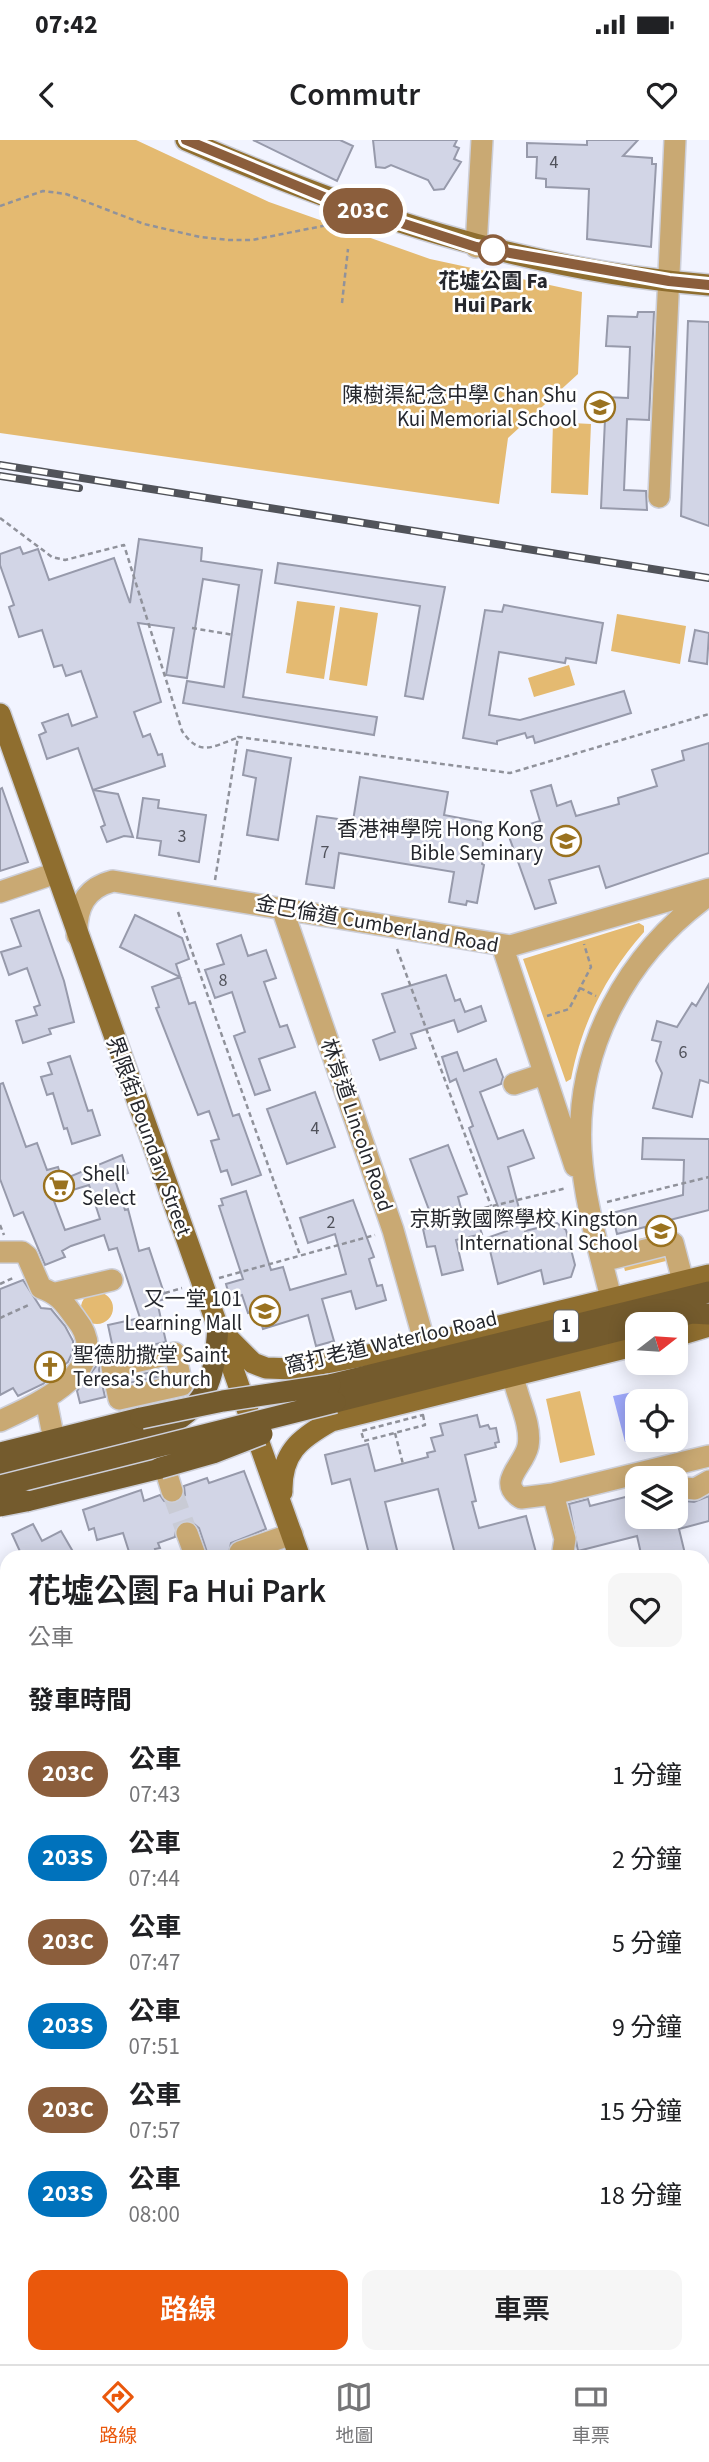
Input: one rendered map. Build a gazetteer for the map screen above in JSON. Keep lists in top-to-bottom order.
{
  "streets": {
    "highway": ["1", "窩打老道 Waterloo Road"],
    "main road": ["界限街 Boundary Street"],
    "street": ["金巴倫道 Cumberland Road", "林肯道 Lincoln Road"]
  },
  "crossings": [
    ["金巴倫道 Cumberland Road", "林肯道 Lincoln Road"],
    ["金巴倫道 Cumberland Road", "界限街 Boundary Street"],
    ["林肯道 Lincoln Road", "窩打老道 Waterloo Road"],
    ["界限街 Boundary Street", "窩打老道 Waterloo Road"]
  ],
  "places": {
    "other": ["花墟公園 Fa Hui Park"],
    "school or university": [
      "陳樹渠紀念中學 Chan Shu Kui Memorial School",
      "香港神學院 Hong Kong Bible Seminary",
      "京斯敦國際學校 Kingston International School",
      "又一堂 101 Learning Mall"
    ],
    "supermarket": ["Shell Select"],
    "church": ["聖德肋撒堂 Saint Teresa's Church"]
  },
  "lines": ["bus line 203C"],
  "house_numbers": [
    "4",
    "3",
    "7",
    "8",
    "6",
    "4",
    "2"
  ],
  "north": "right",
  "page": {
    "status": "07:42",
    "header": "Commutr",
    "on_map": "203C",
    "heading": [
      ["花墟公園 Fa Hui Park", "公車"],
      "發車時間"
    ],
    "list": [
      {
        "mark": "203C",
        "name": "公車",
        "note": "07:43",
        "value": "1 分鐘"
      },
      {
        "mark": "203S",
        "name": "公車",
        "note": "07:44",
        "value": "2 分鐘"
      },
      {
        "mark": "203C",
        "name": "公車",
        "note": "07:47",
        "value": "5 分鐘"
      },
      {
        "mark": "203S",
        "name": "公車",
        "note": "07:51",
        "value": "9 分鐘"
      },
      {
        "mark": "203C",
        "name": "公車",
        "note": "07:57",
        "value": "15 分鐘"
      },
      {
        "mark": "203S",
        "name": "公車",
        "note": "08:00",
        "value": "18 分鐘"
      }
    ],
    "buttons": ["路線", "車票"],
    "tabs": ["路線", "地圖", "車票"]
  }
}
